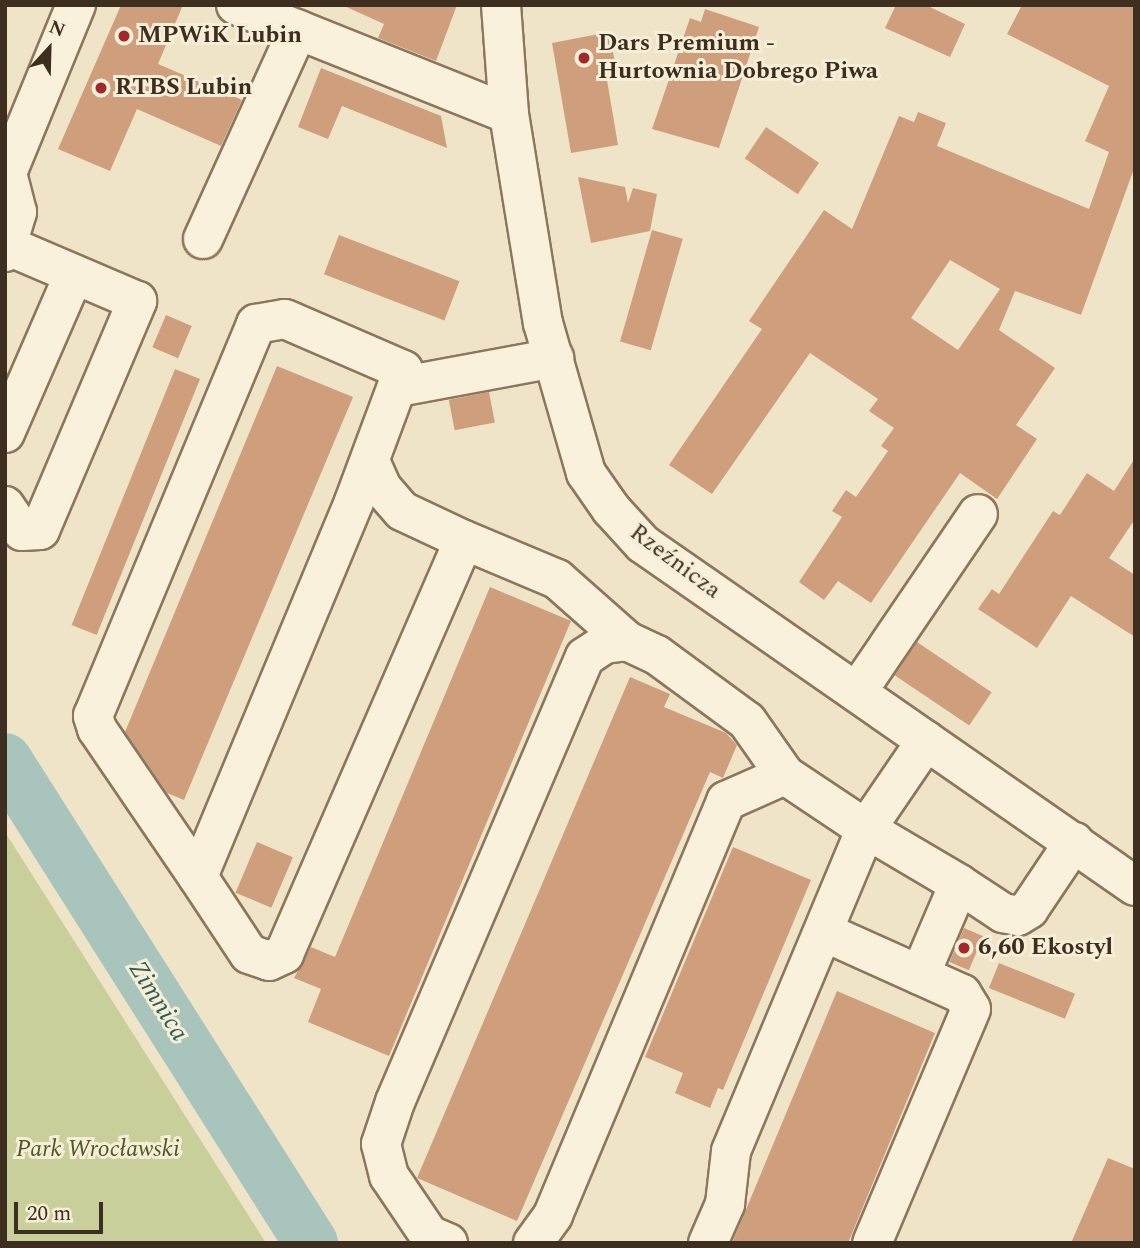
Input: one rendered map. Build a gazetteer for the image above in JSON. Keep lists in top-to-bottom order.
{
  "streets": {
    "street": ["Rzeźnicza"]
  },
  "water": ["Zimnica"],
  "parks": ["Park Wrocławski"],
  "places": [
    "MPWiK Lubin",
    "Dars Premium - Hurtownia Dobrego Piwa",
    "RTBS Lubin",
    "6,60 Ekostyl"
  ],
  "scale_bar": "20 m",
  "north": "top"
}
